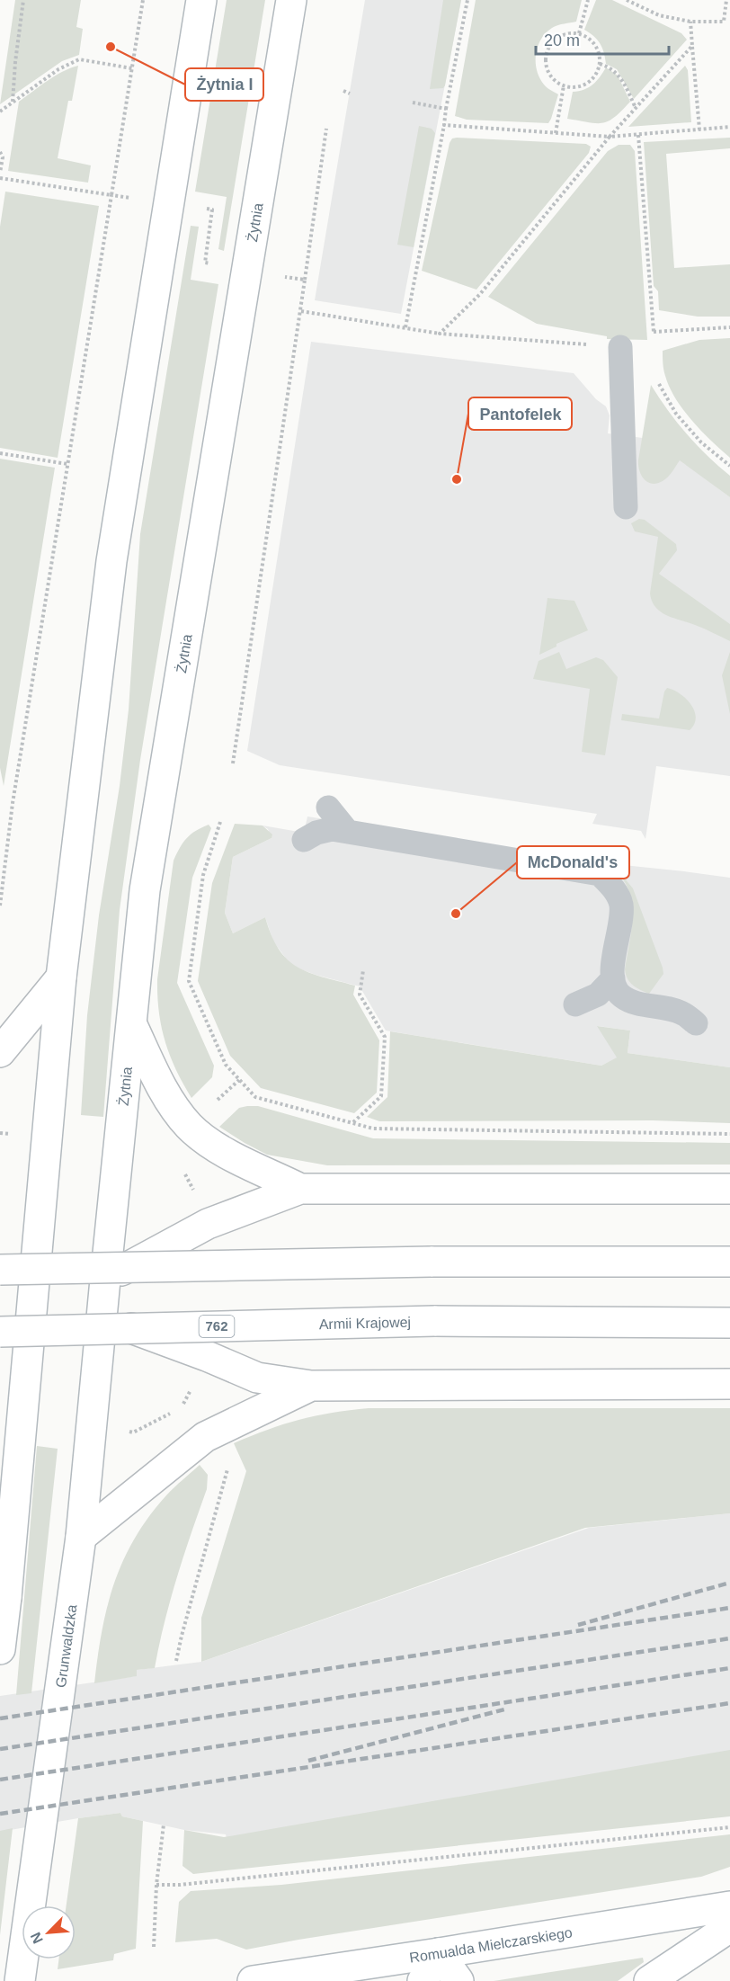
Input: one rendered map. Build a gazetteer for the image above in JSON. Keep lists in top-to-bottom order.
{
  "streets": {
    "main road": [
      "Żytnia",
      "Armii Krajowej",
      "762",
      "Grunwaldzka",
      "Romualda Mielczarskiego"
    ]
  },
  "crossings": [
    ["Żytnia", "Grunwaldzka"]
  ],
  "places": ["Żytnia I", "Pantofelek", "McDonald's"],
  "scale_bar": "20 m",
  "north": "bottom left"
}
